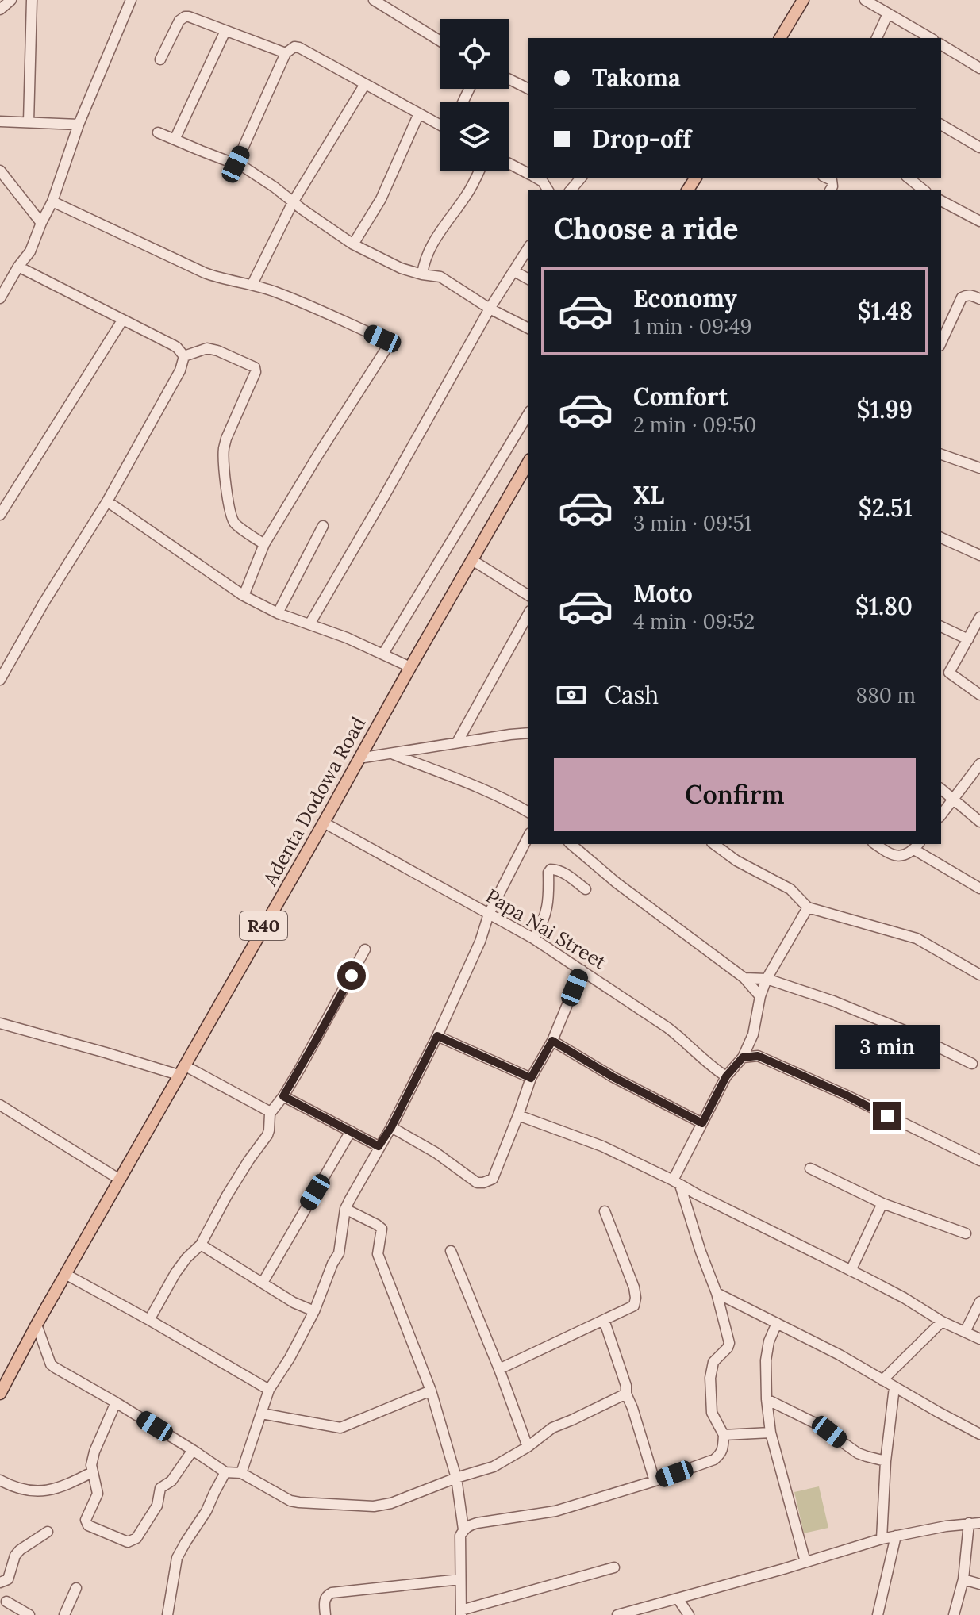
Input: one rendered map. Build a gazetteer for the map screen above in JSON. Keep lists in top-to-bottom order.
{
  "streets": {
    "main road": ["Adenta Dodowa Road", "R40"],
    "street": ["Papa Nai Street"]
  },
  "crossings": [
    ["Adenta Dodowa Road", "Papa Nai Street"]
  ],
  "page": {
    "banner": ["Takoma", "Drop-off"],
    "heading": "Choose a ride",
    "list": [
      {
        "name": "Economy",
        "note": "1 min · 09:49",
        "value": "$1.48"
      },
      {
        "name": "Comfort",
        "note": "2 min · 09:50",
        "value": "$1.99"
      },
      {
        "name": "XL",
        "note": "3 min · 09:51",
        "value": "$2.51"
      },
      {
        "name": "Moto",
        "note": "4 min · 09:52",
        "value": "$1.80"
      }
    ],
    "pay": ["Cash", "880 m"],
    "buttons": "Confirm",
    "bubble": "3 min"
  }
}
